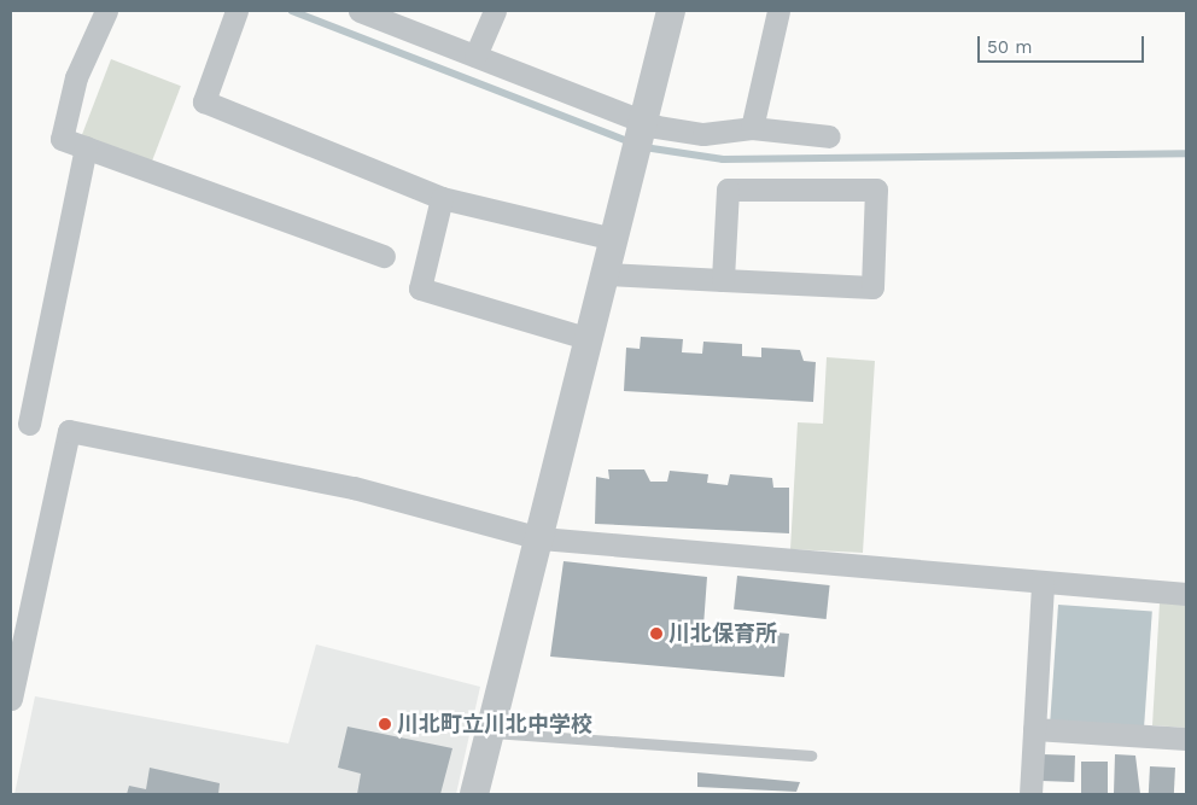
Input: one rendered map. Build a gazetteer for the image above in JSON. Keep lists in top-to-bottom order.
{
  "places": ["川北保育所", "川北町立川北中学校"],
  "scale_bar": "50 m"
}
